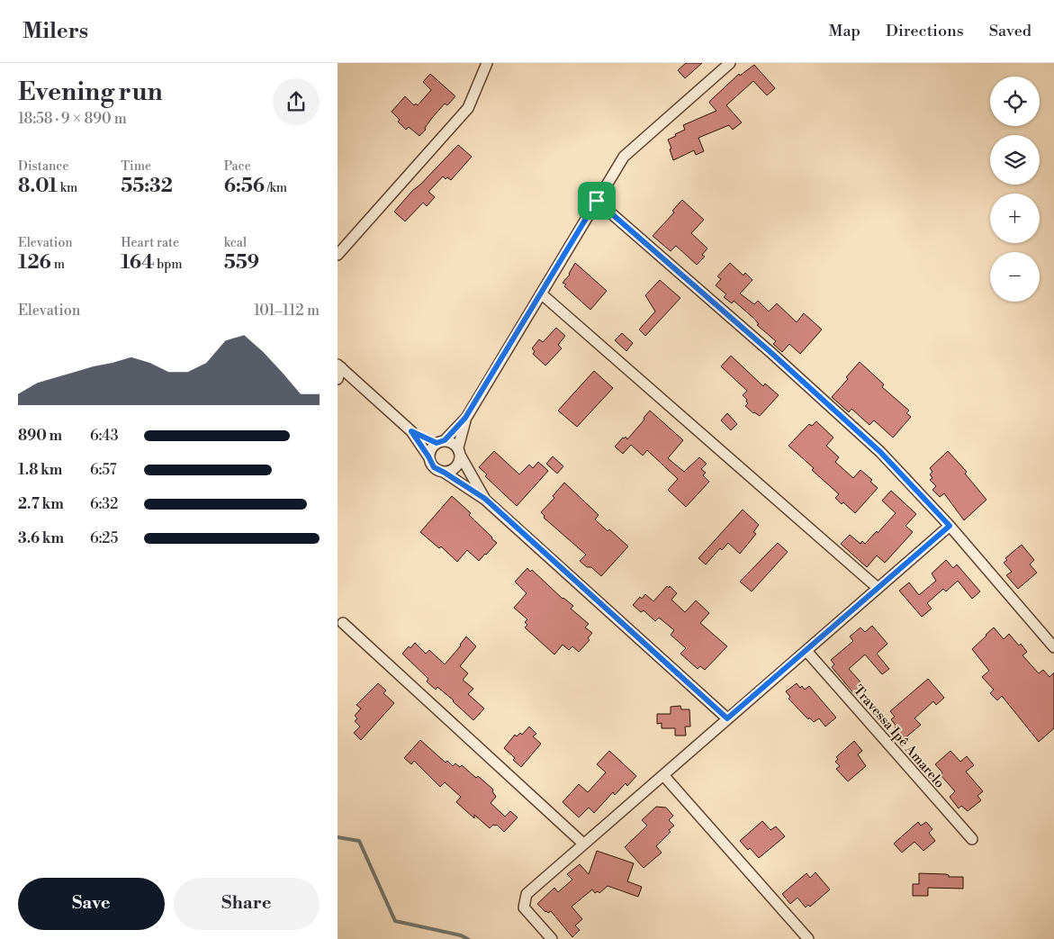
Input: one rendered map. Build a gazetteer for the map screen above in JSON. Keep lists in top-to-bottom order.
{
  "streets": {
    "street": ["Travessa Ipê Amarelo"]
  },
  "page": {
    "header": "Milers",
    "nav": ["Map", "Directions", "Saved"],
    "heading": ["Evening run", "18:58 · 9 × 890 m"],
    "map_buttons": ["+", "−"],
    "stats": [
      ["Distance", "8.01 km"],
      ["Time", "55:32"],
      ["Pace", "6:56 /km"],
      ["Elevation", "126 m"],
      ["Heart rate", "164 bpm"],
      ["kcal", "559"]
    ],
    "chart": ["Elevation", "101–112 m"],
    "list": [
      {
        "name": "890 m",
        "note": "6:43"
      },
      {
        "name": "1.8 km",
        "note": "6:57"
      },
      {
        "name": "2.7 km",
        "note": "6:32"
      },
      {
        "name": "3.6 km",
        "note": "6:25"
      }
    ],
    "buttons": ["Save", "Share"]
  }
}
